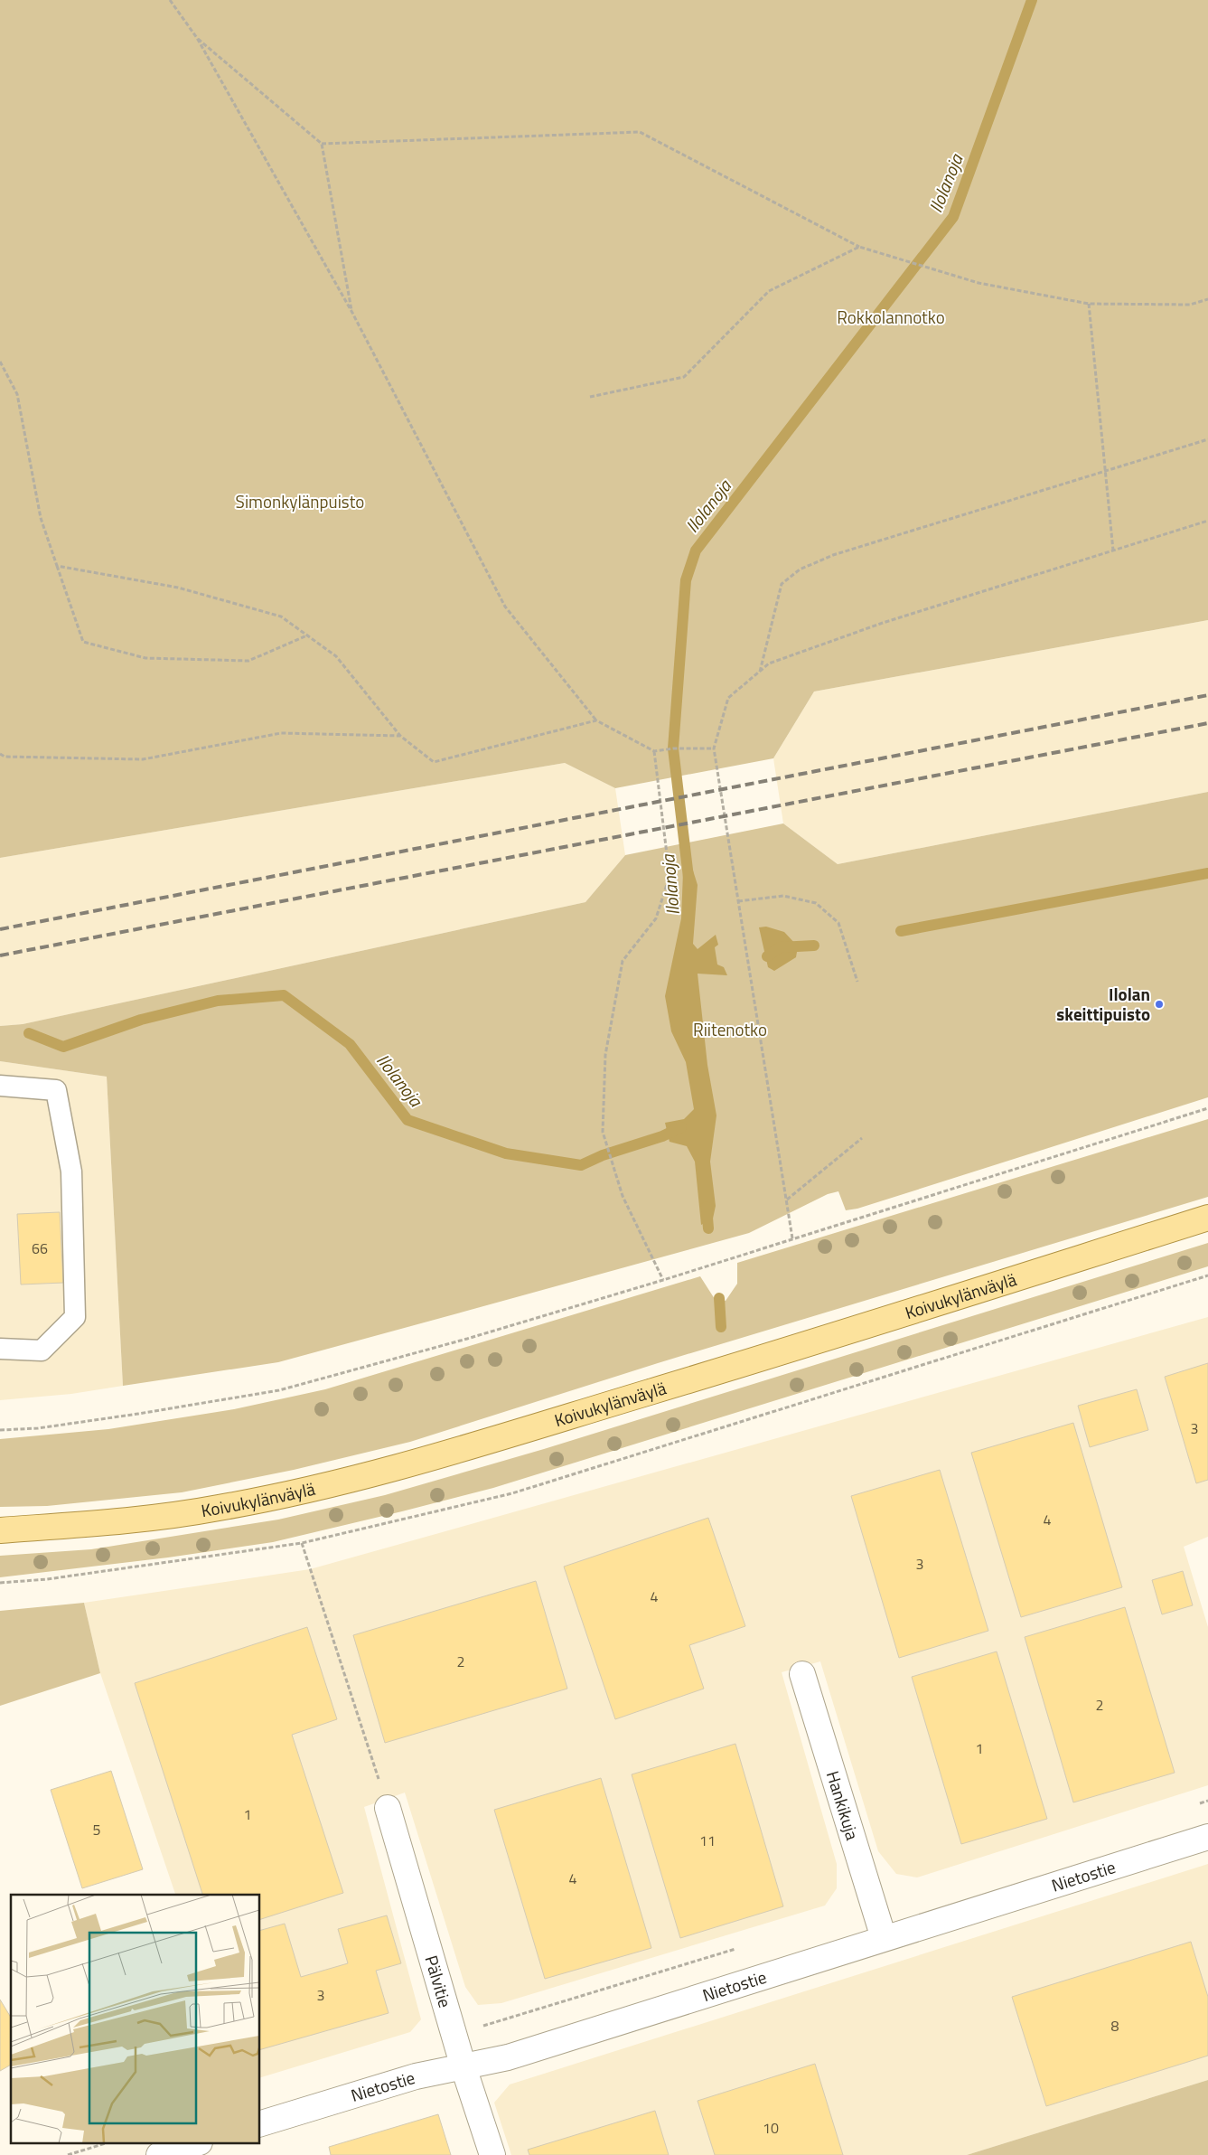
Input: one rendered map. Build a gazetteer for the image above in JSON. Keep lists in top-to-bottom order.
{
  "streets": {
    "main road": ["Koivukylänväylä"],
    "street": ["Hankikuja", "Nietostie", "Pälvitie"]
  },
  "crossings": [
    ["Hankikuja", "Nietostie"],
    ["Nietostie", "Pälvitie"]
  ],
  "water": ["Ilolanoja"],
  "parks": ["Rokkolannotko", "Simonkylänpuisto", "Riitenotko"],
  "places": ["Ilolan skeittipuisto"],
  "house_numbers": [
    "66",
    "3",
    "4",
    "3",
    "4",
    "2",
    "2",
    "1",
    "1",
    "5",
    "11",
    "4",
    "3",
    "8",
    "10"
  ]
}
